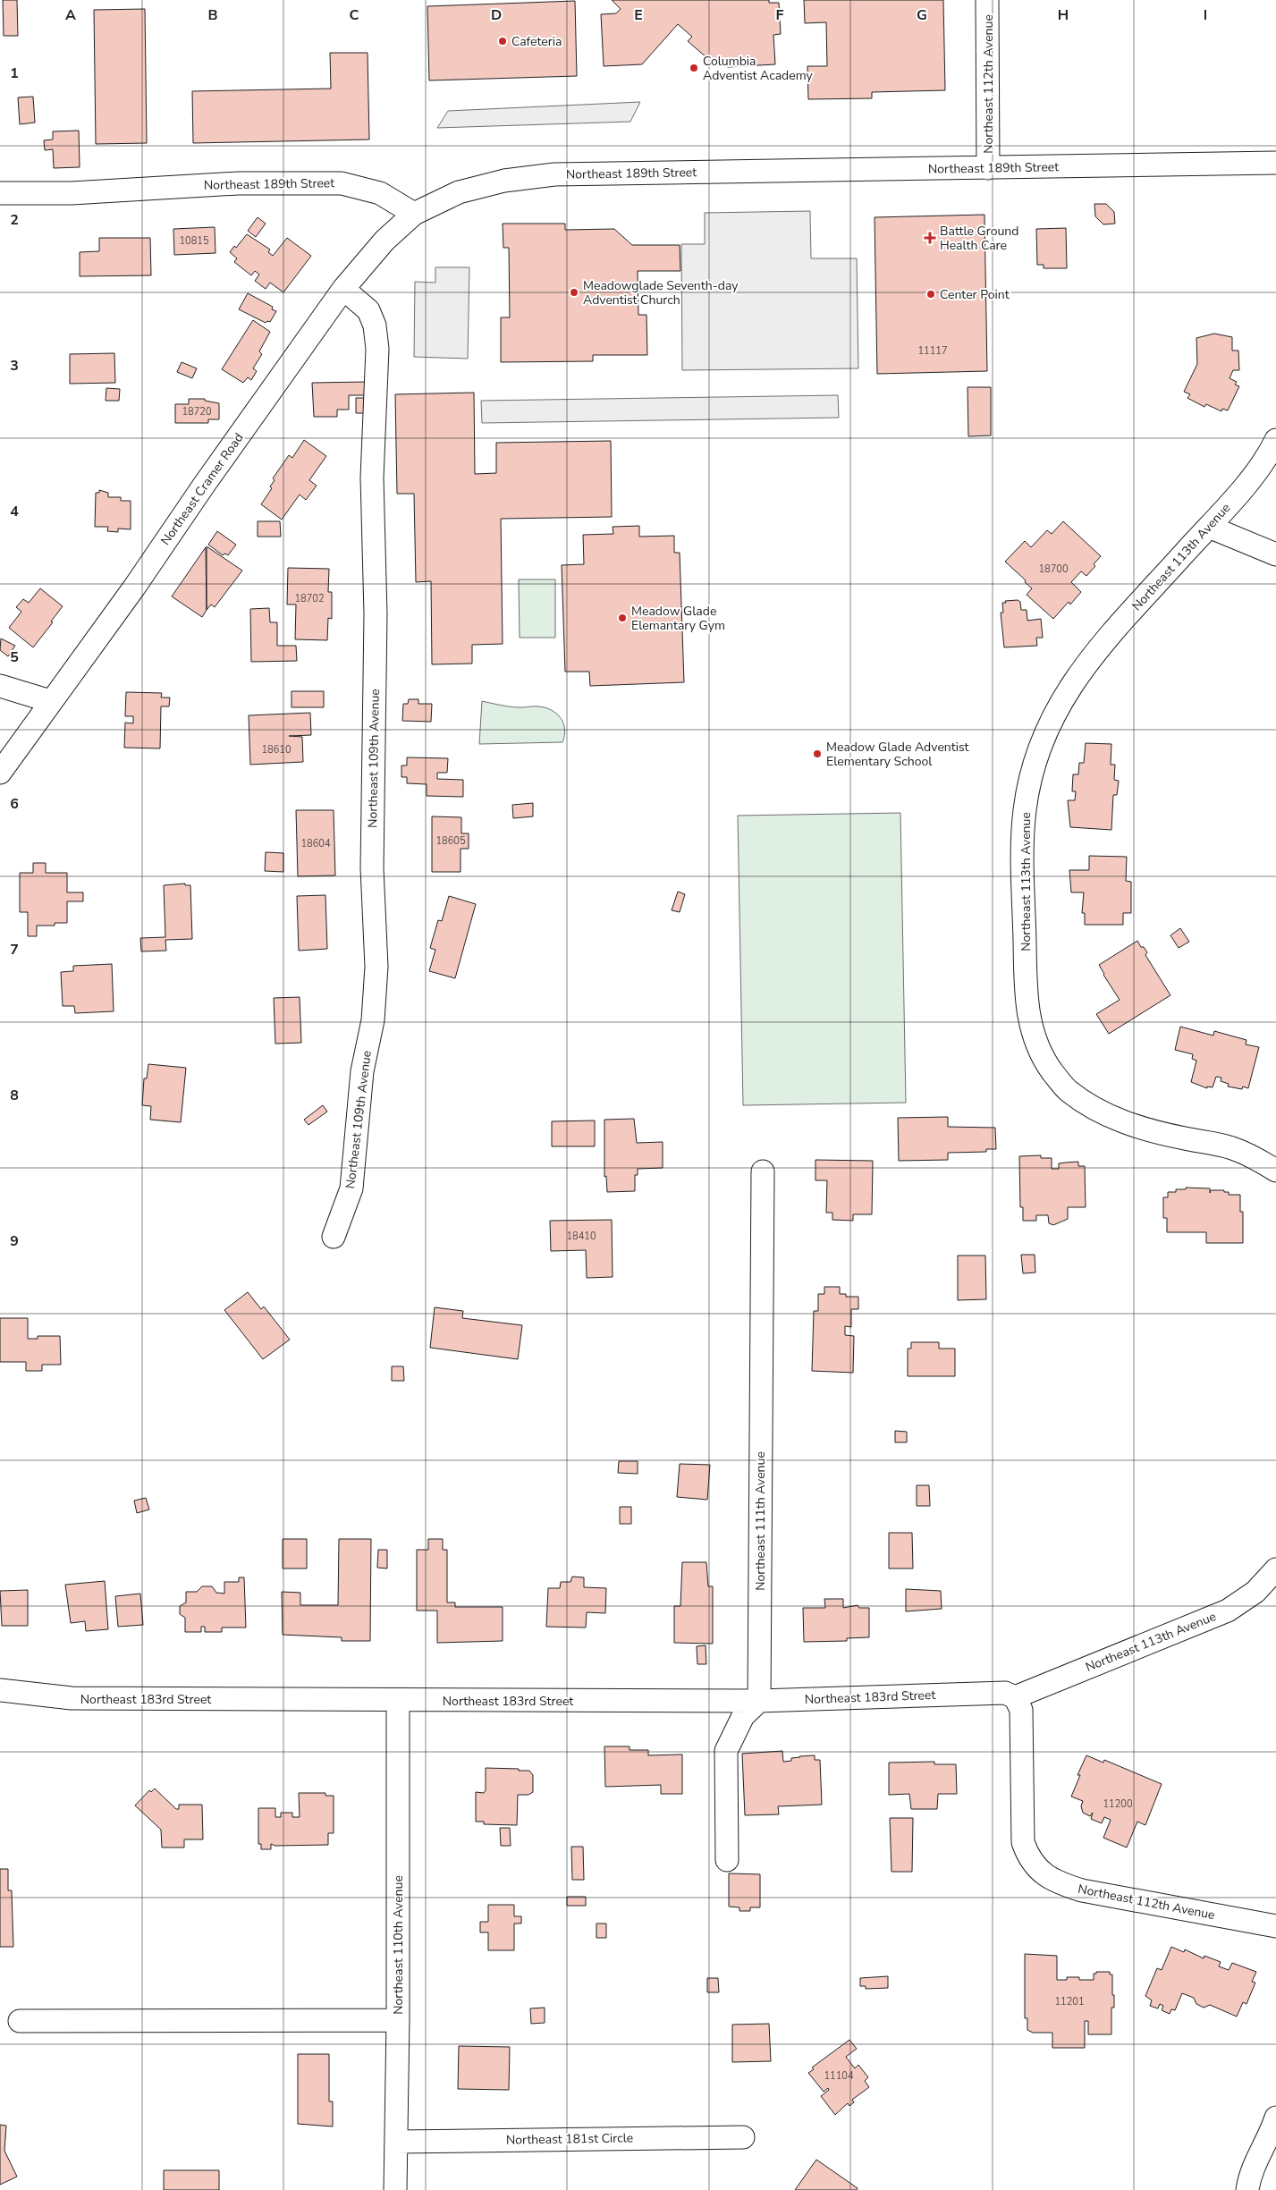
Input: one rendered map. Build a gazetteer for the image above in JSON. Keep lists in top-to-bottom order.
{
  "streets": {
    "street": [
      "Northeast 112th Avenue",
      "Northeast 189th Street",
      "Northeast Cramer Road",
      "Northeast 113th Avenue",
      "Northeast 109th Avenue",
      "Northeast 111th Avenue",
      "Northeast 183rd Street",
      "Northeast 110th Avenue",
      "Northeast 181st Circle"
    ]
  },
  "crossings": [
    ["Northeast 112th Avenue", "Northeast 189th Street"],
    ["Northeast 112th Avenue", "Northeast 113th Avenue"],
    ["Northeast 112th Avenue", "Northeast 183rd Street"],
    ["Northeast 189th Street", "Northeast Cramer Road"],
    ["Northeast Cramer Road", "Northeast 109th Avenue"],
    ["Northeast 113th Avenue", "Northeast 183rd Street"],
    ["Northeast 111th Avenue", "Northeast 183rd Street"],
    ["Northeast 183rd Street", "Northeast 110th Avenue"],
    ["Northeast 110th Avenue", "Northeast 181st Circle"]
  ],
  "places": {
    "other": [
      "Cafeteria",
      "Columbia Adventist Academy",
      "Meadowglade Seventh-day Adventist Church",
      "Center Point",
      "Meadow Glade Elemantary Gym",
      "Meadow Glade Adventist Elementary School"
    ],
    "health": ["Battle Ground Health Care"]
  },
  "house_numbers": [
    "10815",
    "11117",
    "18720",
    "18700",
    "18702",
    "18610",
    "18605",
    "18604",
    "18410",
    "11200",
    "11201",
    "11104"
  ],
  "grid": {
    "columns": [
      "A",
      "B",
      "C",
      "D",
      "E",
      "F",
      "G",
      "H",
      "I"
    ],
    "rows": [
      "1",
      "2",
      "3",
      "4",
      "5",
      "6",
      "7",
      "8",
      "9"
    ]
  }
}
